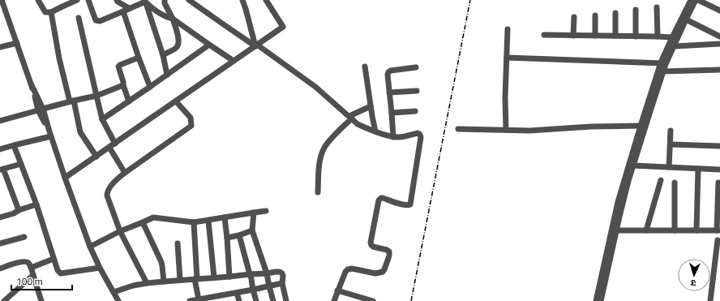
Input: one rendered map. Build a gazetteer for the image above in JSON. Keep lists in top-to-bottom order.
{
  "scale_bar": "100 m",
  "north": "bottom"
}
